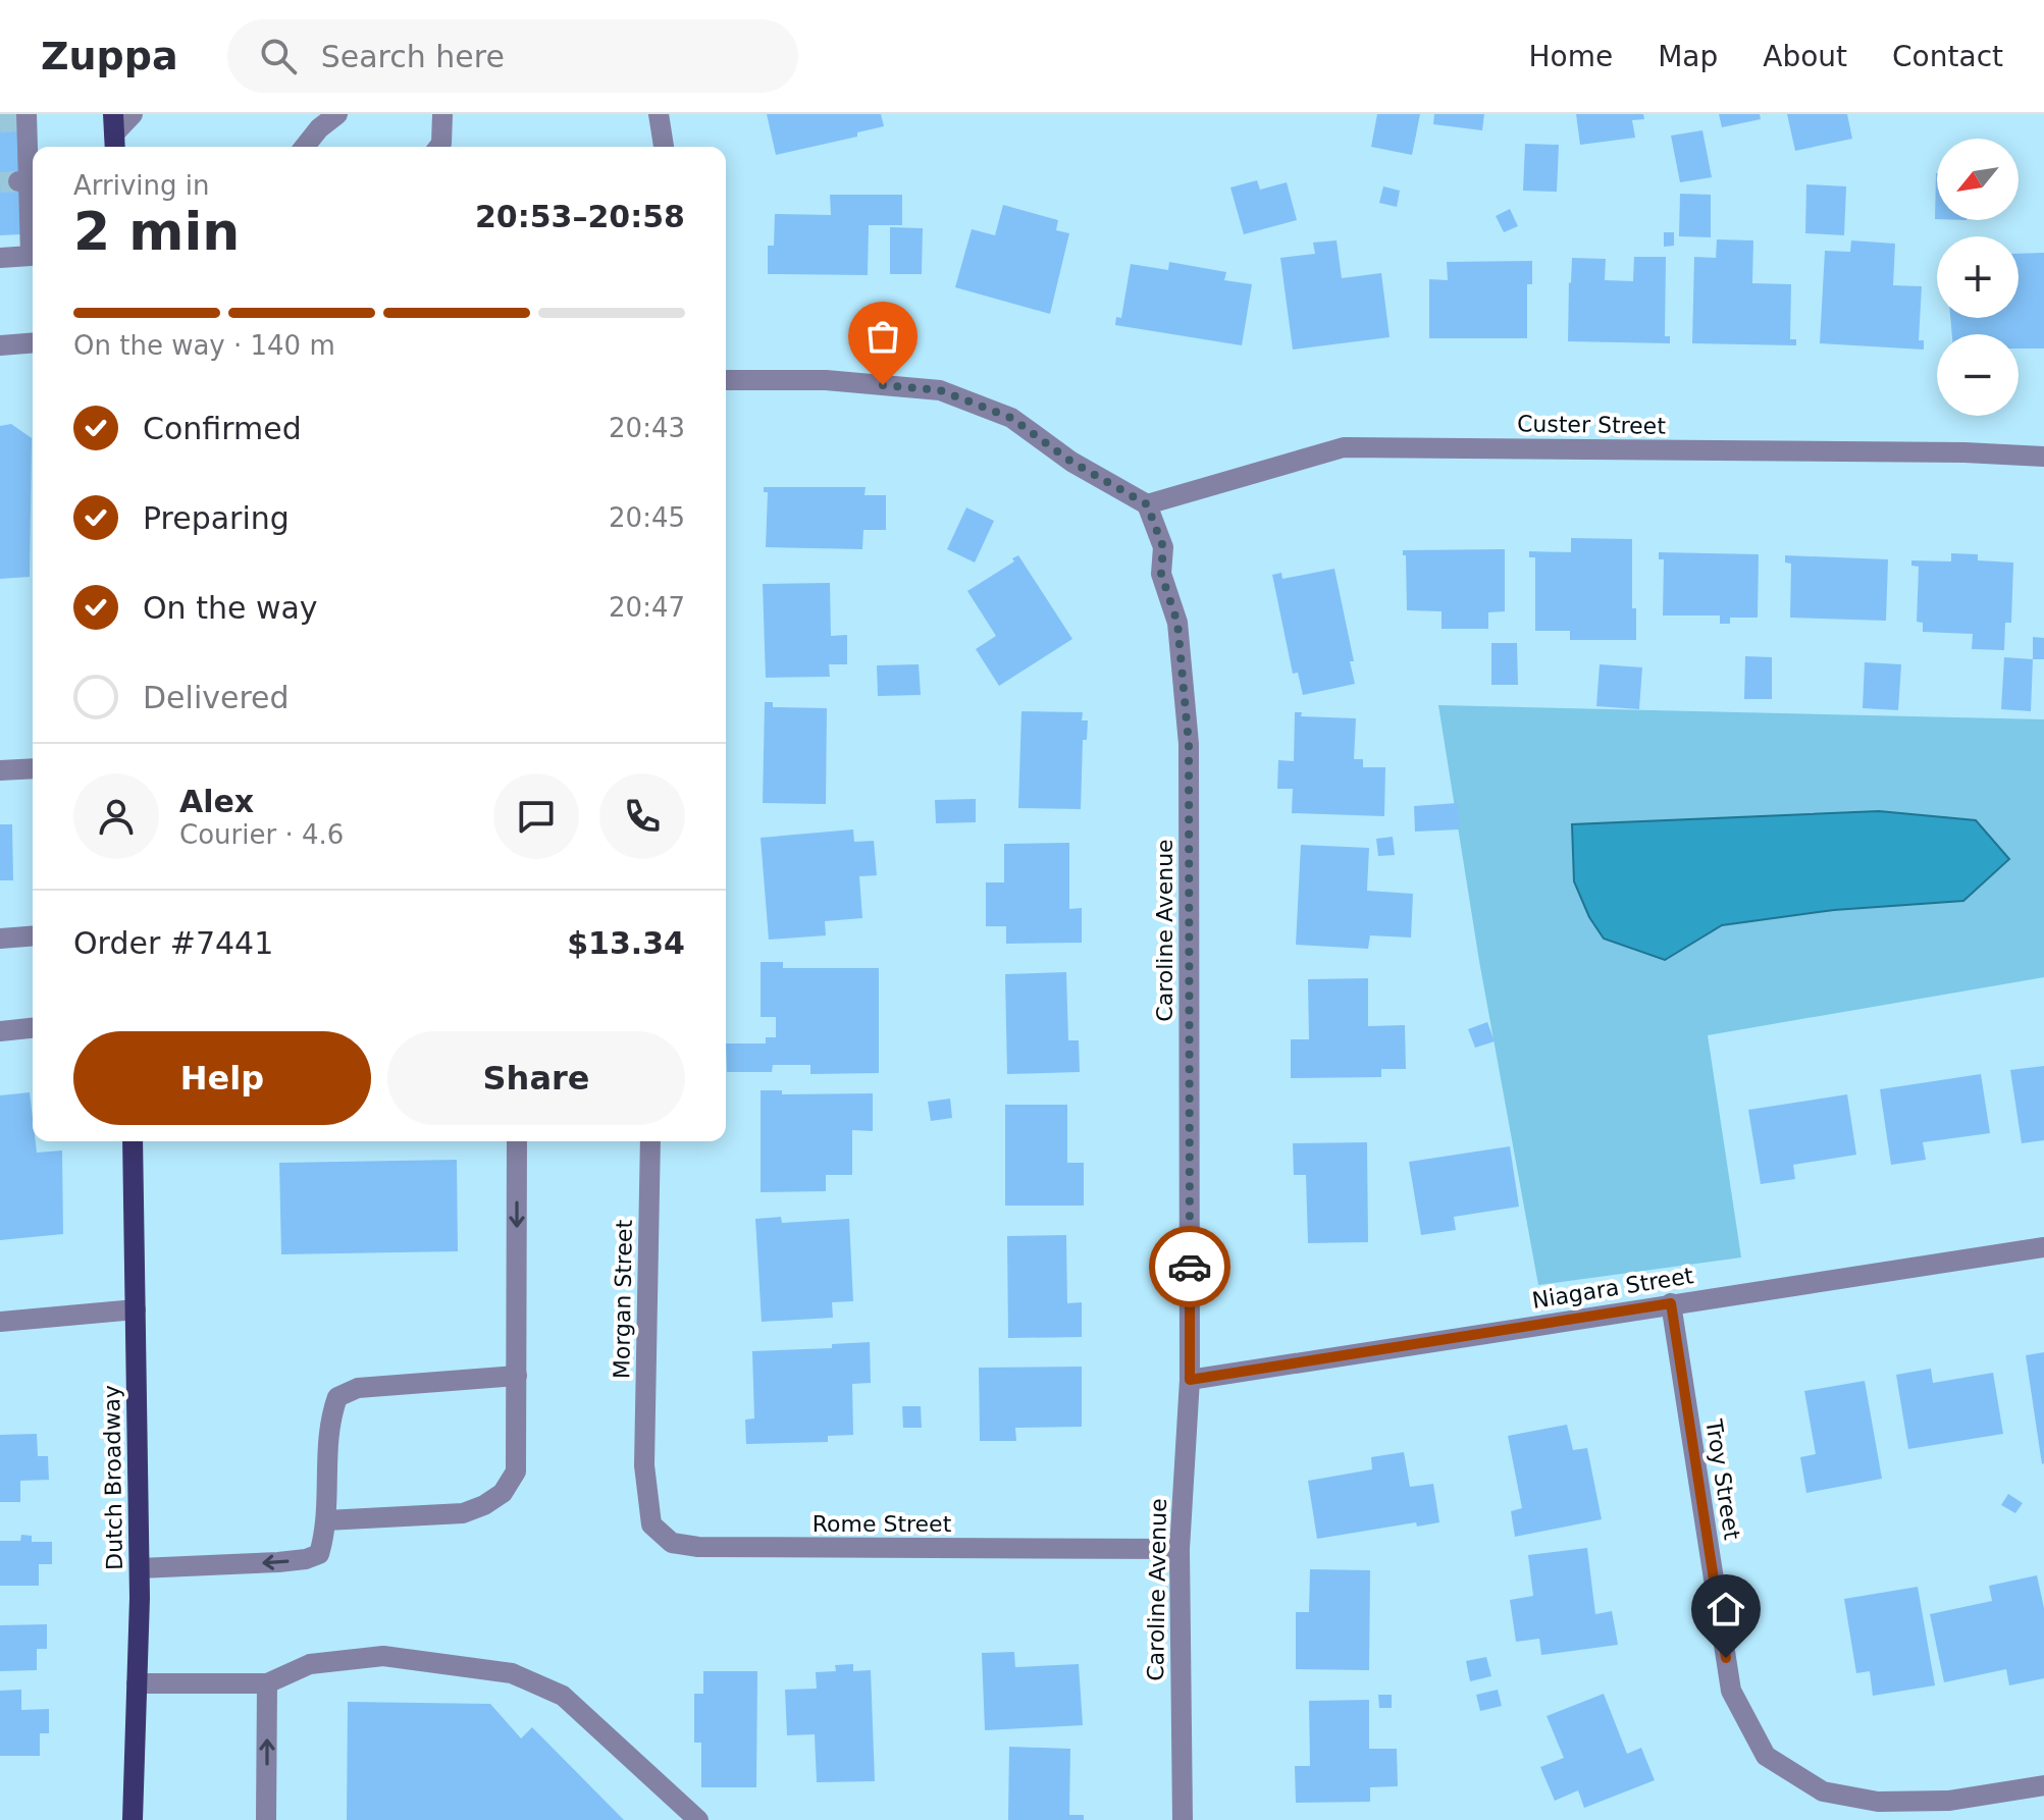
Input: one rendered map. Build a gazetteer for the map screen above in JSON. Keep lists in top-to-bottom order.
{
  "streets": {
    "main road": ["Dutch Broadway"],
    "street": [
      "Custer Street",
      "Caroline Avenue",
      "Niagara Street",
      "Morgan Street",
      "Troy Street",
      "Rome Street"
    ]
  },
  "crossings": [
    ["Custer Street", "Caroline Avenue"],
    ["Caroline Avenue", "Niagara Street"],
    ["Caroline Avenue", "Rome Street"],
    ["Niagara Street", "Troy Street"],
    ["Morgan Street", "Rome Street"]
  ],
  "north": "bottom left",
  "page": {
    "header": "Zuppa",
    "search": "Search here",
    "nav": [
      "Home",
      "Map",
      "About",
      "Contact"
    ],
    "map_buttons": ["+", "−"],
    "heading": ["2 min", "Arriving in", "20:53–20:58"],
    "panel": [
      "Alex",
      "Courier · 4.6",
      "Order #7441",
      "$13.34"
    ],
    "bar": "On the way · 140 m",
    "list": [
      ["Confirmed", "20:43"],
      ["Preparing", "20:45"],
      ["On the way", "20:47"],
      "Delivered"
    ],
    "buttons": ["Help", "Share"]
  }
}
